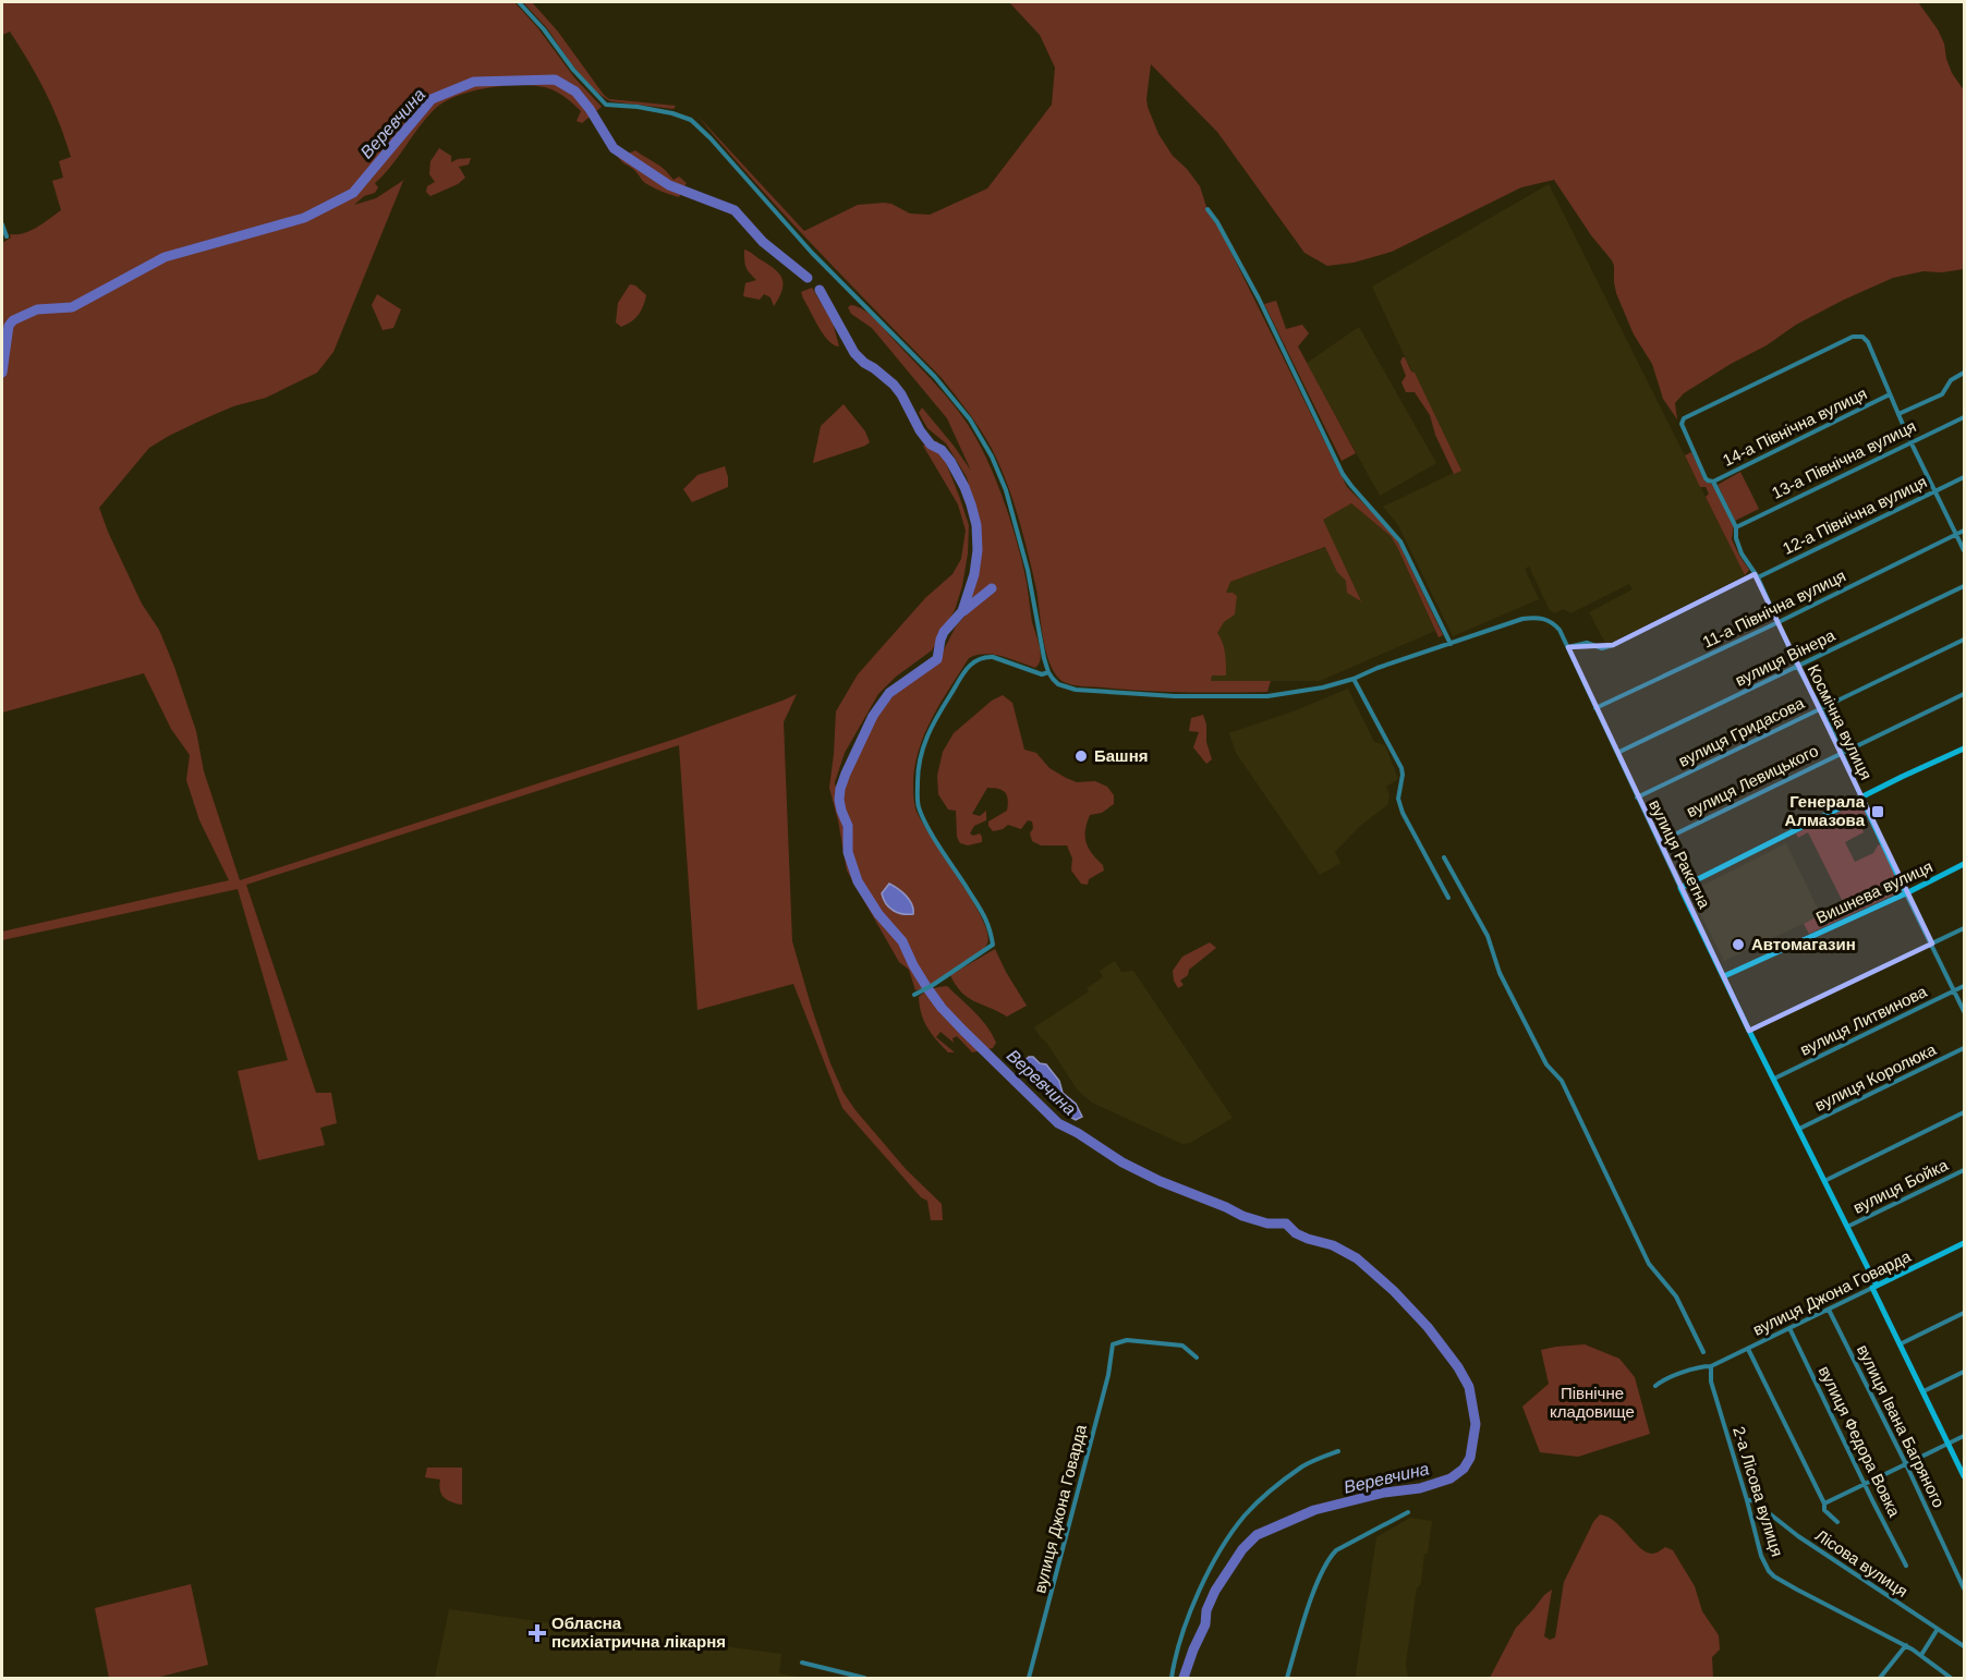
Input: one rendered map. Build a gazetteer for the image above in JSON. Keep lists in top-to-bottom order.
{
  "streets": {
    "street": [
      "14-а Північна вулиця",
      "13-а Північна вулиця",
      "12-а Північна вулиця",
      "11-а Північна вулиця",
      "вулиця Вінера",
      "Космічна вулиця",
      "вулиця Гридасова",
      "вулиця Левицького",
      "вулиця Ракетна",
      "Вишнева вулиця",
      "вулиця Литвинова",
      "вулиця Королюка",
      "вулиця Бойка",
      "вулиця Джона Говарда",
      "вулиця Івана Багряного",
      "вулиця Федора Вовка",
      "2-а Лісова вулиця",
      "Лісова вулиця"
    ]
  },
  "crossings": [
    ["14-а Північна вулиця", "Космічна вулиця"],
    ["13-а Північна вулиця", "Космічна вулиця"],
    ["12-а Північна вулиця", "Космічна вулиця"],
    ["12-а Північна вулиця", "вулиця Ракетна"],
    ["11-а Північна вулиця", "Космічна вулиця"],
    ["11-а Північна вулиця", "вулиця Ракетна"],
    ["вулиця Вінера", "Космічна вулиця"],
    ["вулиця Вінера", "вулиця Ракетна"],
    ["Космічна вулиця", "вулиця Гридасова"],
    ["Космічна вулиця", "вулиця Левицького"],
    ["Космічна вулиця", "Вишнева вулиця"],
    ["Космічна вулиця", "вулиця Литвинова"],
    ["вулиця Гридасова", "вулиця Ракетна"],
    ["вулиця Левицького", "вулиця Ракетна"],
    ["вулиця Ракетна", "Вишнева вулиця"],
    ["вулиця Ракетна", "вулиця Литвинова"],
    ["вулиця Ракетна", "вулиця Королюка"],
    ["вулиця Ракетна", "вулиця Бойка"],
    ["вулиця Ракетна", "вулиця Джона Говарда"],
    ["вулиця Джона Говарда", "вулиця Івана Багряного"],
    ["вулиця Джона Говарда", "вулиця Федора Вовка"],
    ["вулиця Джона Говарда", "2-а Лісова вулиця"],
    ["2-а Лісова вулиця", "Лісова вулиця"]
  ],
  "water": ["Веревчина"],
  "parks": ["Північне кладовище"],
  "places": {
    "other": ["Башня", "Автомагазин"],
    "transit": ["Генерала Алмазова"],
    "health": ["Обласна психіатрична лікарня"]
  }
}
